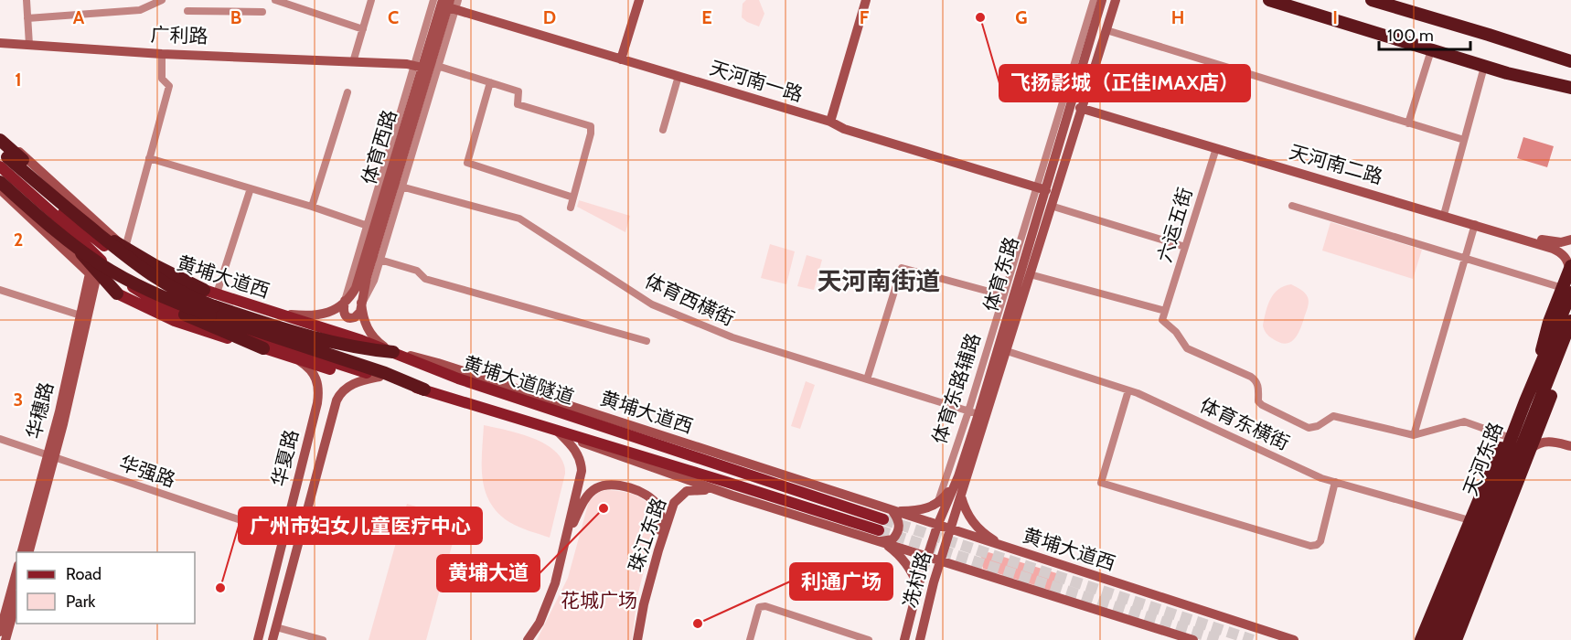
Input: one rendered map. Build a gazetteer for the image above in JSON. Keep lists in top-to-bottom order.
{
  "streets": {
    "highway": ["天河东路"],
    "main road": [
      "广利路",
      "天河南一路",
      "体育西路",
      "天河南二路",
      "体育东路",
      "黄埔大道西",
      "黄埔大道隧道",
      "华穗路",
      "华夏路",
      "珠江东路",
      "冼村路"
    ],
    "street": [
      "六运五街",
      "体育西横街",
      "体育东路辅路",
      "体育东横街",
      "华强路"
    ]
  },
  "crossings": [
    ["广利路", "体育西路"],
    ["天河南一路", "体育西路"],
    ["天河南一路", "体育东路"],
    ["天河南一路", "体育东路辅路"],
    ["体育西路", "体育西横街"],
    ["天河南二路", "六运五街"],
    ["天河南二路", "体育东路"],
    ["天河南二路", "天河东路"],
    ["体育东路", "黄埔大道西"],
    ["体育东路", "体育西横街"],
    ["体育东路", "体育东路辅路"],
    ["体育东路", "体育东横街"],
    ["体育东路", "冼村路"],
    ["黄埔大道西", "黄埔大道隧道"],
    ["黄埔大道西", "冼村路"],
    ["体育西横街", "体育东路辅路"],
    ["华穗路", "华强路"],
    ["体育东横街", "天河东路"],
    ["华夏路", "华强路"]
  ],
  "districts": ["天河南街道"],
  "parks": ["花城广场"],
  "places": [
    "飞扬影城（正佳IMAX店）",
    "黄埔大道",
    "广州市妇女儿童医疗中心",
    "利通广场"
  ],
  "legend": ["Road", "Park"],
  "scale_bar": "100 m",
  "grid": {
    "columns": [
      "A",
      "B",
      "C",
      "D",
      "E",
      "F",
      "G",
      "H",
      "I"
    ],
    "rows": ["1", "2", "3"]
  }
}
